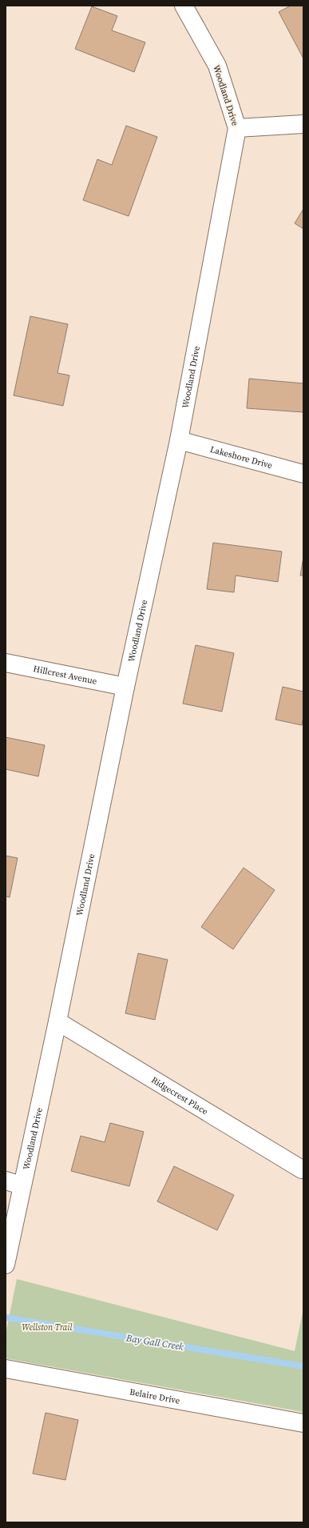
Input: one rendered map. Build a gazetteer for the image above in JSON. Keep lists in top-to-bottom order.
{
  "streets": {
    "street": [
      "Woodland Drive",
      "Lakeshore Drive",
      "Hillcrest Avenue",
      "Ridgecrest Place",
      "Belaire Drive"
    ]
  },
  "crossings": [
    ["Woodland Drive", "Lakeshore Drive"],
    ["Woodland Drive", "Hillcrest Avenue"],
    ["Woodland Drive", "Ridgecrest Place"]
  ],
  "water": ["Bay Gall Creek"],
  "parks": ["Wellston Trail"]
}
